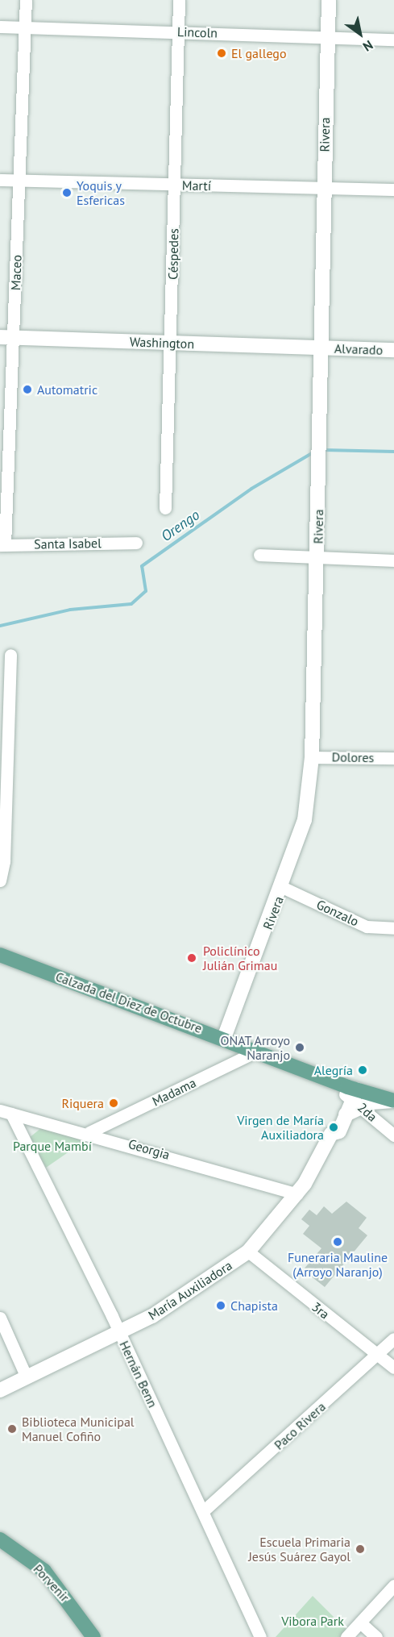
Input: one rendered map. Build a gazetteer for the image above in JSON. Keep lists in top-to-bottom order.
{
  "streets": {
    "main road": ["Calzada del Diez de Octubre", "Porvenir"],
    "street": [
      "Lincoln",
      "Rivera",
      "Martí",
      "Céspedes",
      "Maceo",
      "Washington",
      "Alvarado",
      "Santa Isabel",
      "Dolores",
      "Gonzalo",
      "Madama",
      "2da",
      "Georgia",
      "María Auxiliadora",
      "3ra",
      "Hernán Benn",
      "Paco Rivera"
    ]
  },
  "crossings": [
    ["Lincoln", "Rivera"],
    ["Lincoln", "Céspedes"],
    ["Lincoln", "Maceo"],
    ["Rivera", "Martí"],
    ["Rivera", "Washington"],
    ["Rivera", "Alvarado"],
    ["Rivera", "Dolores"],
    ["Rivera", "Gonzalo"],
    ["Rivera", "Calzada del Diez de Octubre"],
    ["Martí", "Céspedes"],
    ["Martí", "Maceo"],
    ["Céspedes", "Washington"],
    ["Maceo", "Washington"],
    ["Maceo", "Santa Isabel"],
    ["Washington", "Alvarado"],
    ["Calzada del Diez de Octubre", "Madama"],
    ["Calzada del Diez de Octubre", "2da"],
    ["Calzada del Diez de Octubre", "María Auxiliadora"],
    ["Madama", "Georgia"],
    ["2da", "María Auxiliadora"],
    ["Georgia", "María Auxiliadora"],
    ["Georgia", "Hernán Benn"],
    ["María Auxiliadora", "3ra"],
    ["María Auxiliadora", "Hernán Benn"],
    ["3ra", "Paco Rivera"],
    ["Hernán Benn", "Paco Rivera"]
  ],
  "water": ["Orengo"],
  "parks": ["Parque Mambí", "Vibora Park"],
  "places": [
    "El gallego",
    "Yoquis y Esfericas",
    "Automatric",
    "Policlínico Julián Grimau",
    "ONAT Arroyo Naranjo",
    "Alegría",
    "Riquera",
    "Virgen de María Auxiliadora",
    "Funeraria Mauline (Arroyo Naranjo)",
    "Chapista",
    "Biblioteca Municipal Manuel Cofiño",
    "Escuela Primaria Jesús Suárez Gayol"
  ],
  "north": "bottom right"
}
